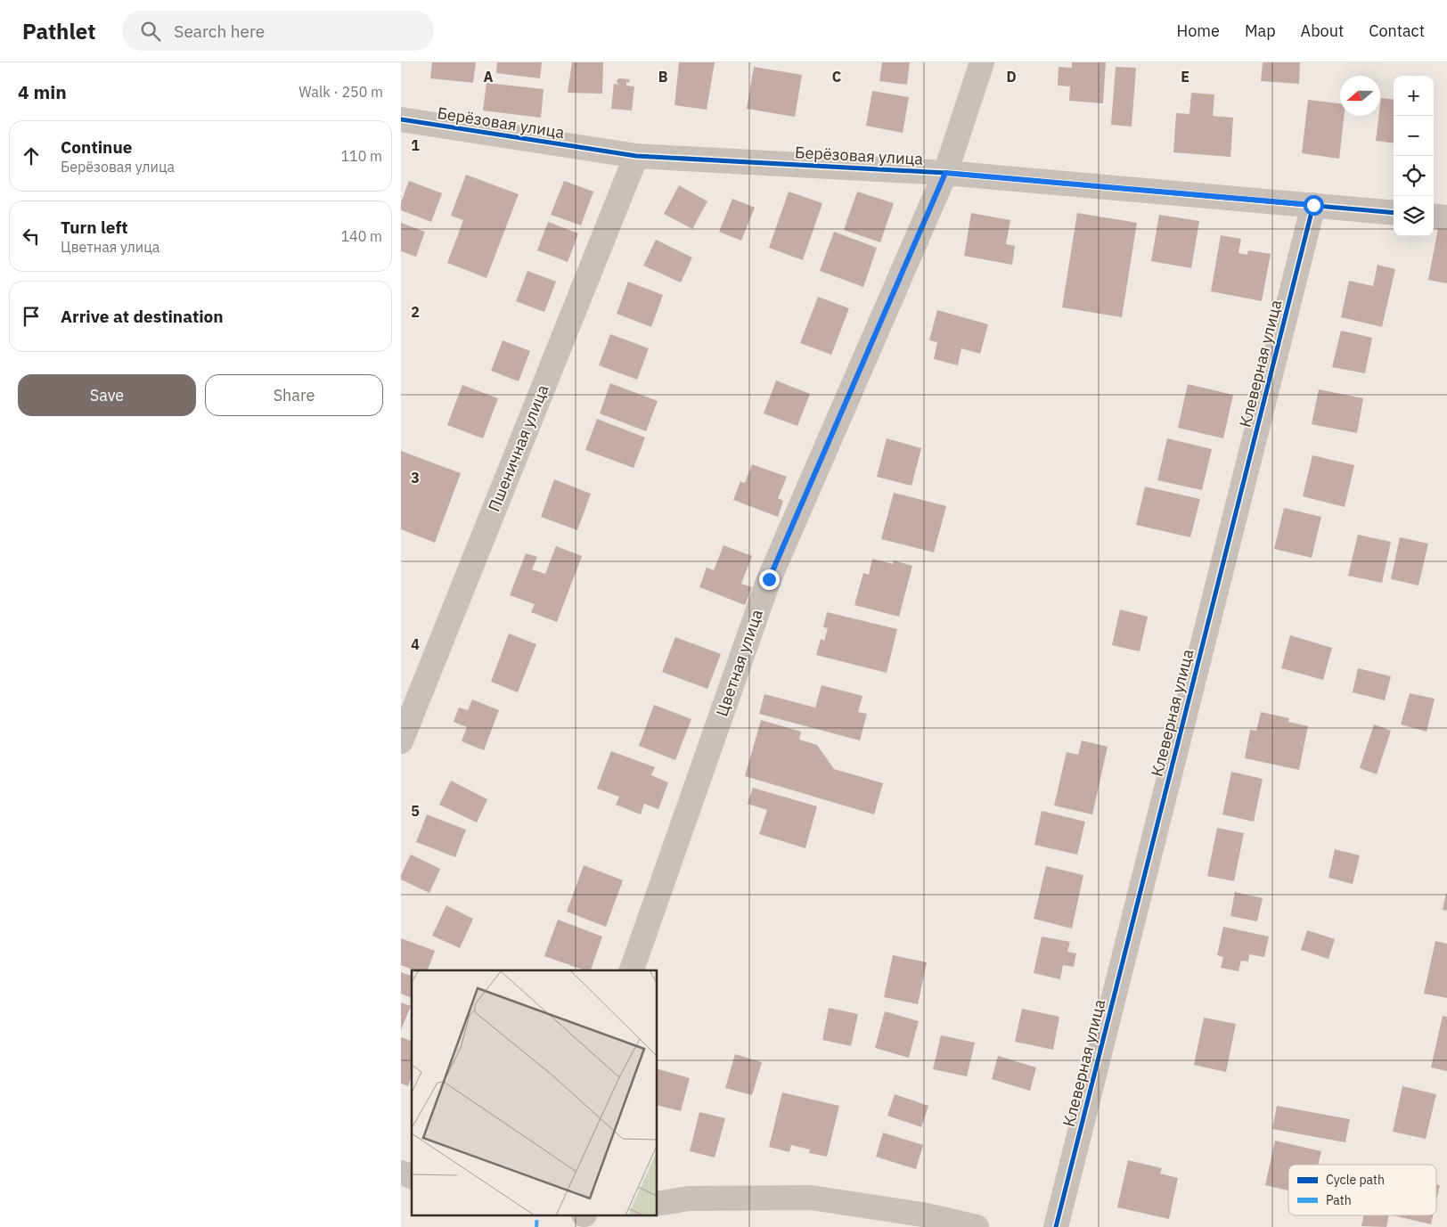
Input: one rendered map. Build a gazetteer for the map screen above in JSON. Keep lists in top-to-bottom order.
{
  "streets": {
    "street": [
      "Берёзовая улица",
      "Клеверная улица",
      "Пшеничная улица",
      "Цветная улица"
    ]
  },
  "crossings": [
    ["Берёзовая улица", "Клеверная улица"],
    ["Берёзовая улица", "Пшеничная улица"],
    ["Берёзовая улица", "Цветная улица"]
  ],
  "legend": ["Cycle path", "Path"],
  "north": "left",
  "page": {
    "header": "Pathlet",
    "search": "Search here",
    "nav": [
      "Home",
      "Map",
      "About",
      "Contact"
    ],
    "heading": ["4 min", "Walk · 250 m"],
    "map_buttons": ["+", "−"],
    "list": [
      ["Continue", "Берёзовая улица", "110 m"],
      ["Turn left", "Цветная улица", "140 m"],
      "Arrive at destination"
    ],
    "buttons": ["Save", "Share"]
  },
  "grid": {
    "columns": [
      "A",
      "B",
      "C",
      "D",
      "E"
    ],
    "rows": [
      "1",
      "2",
      "3",
      "4",
      "5"
    ]
  }
}
